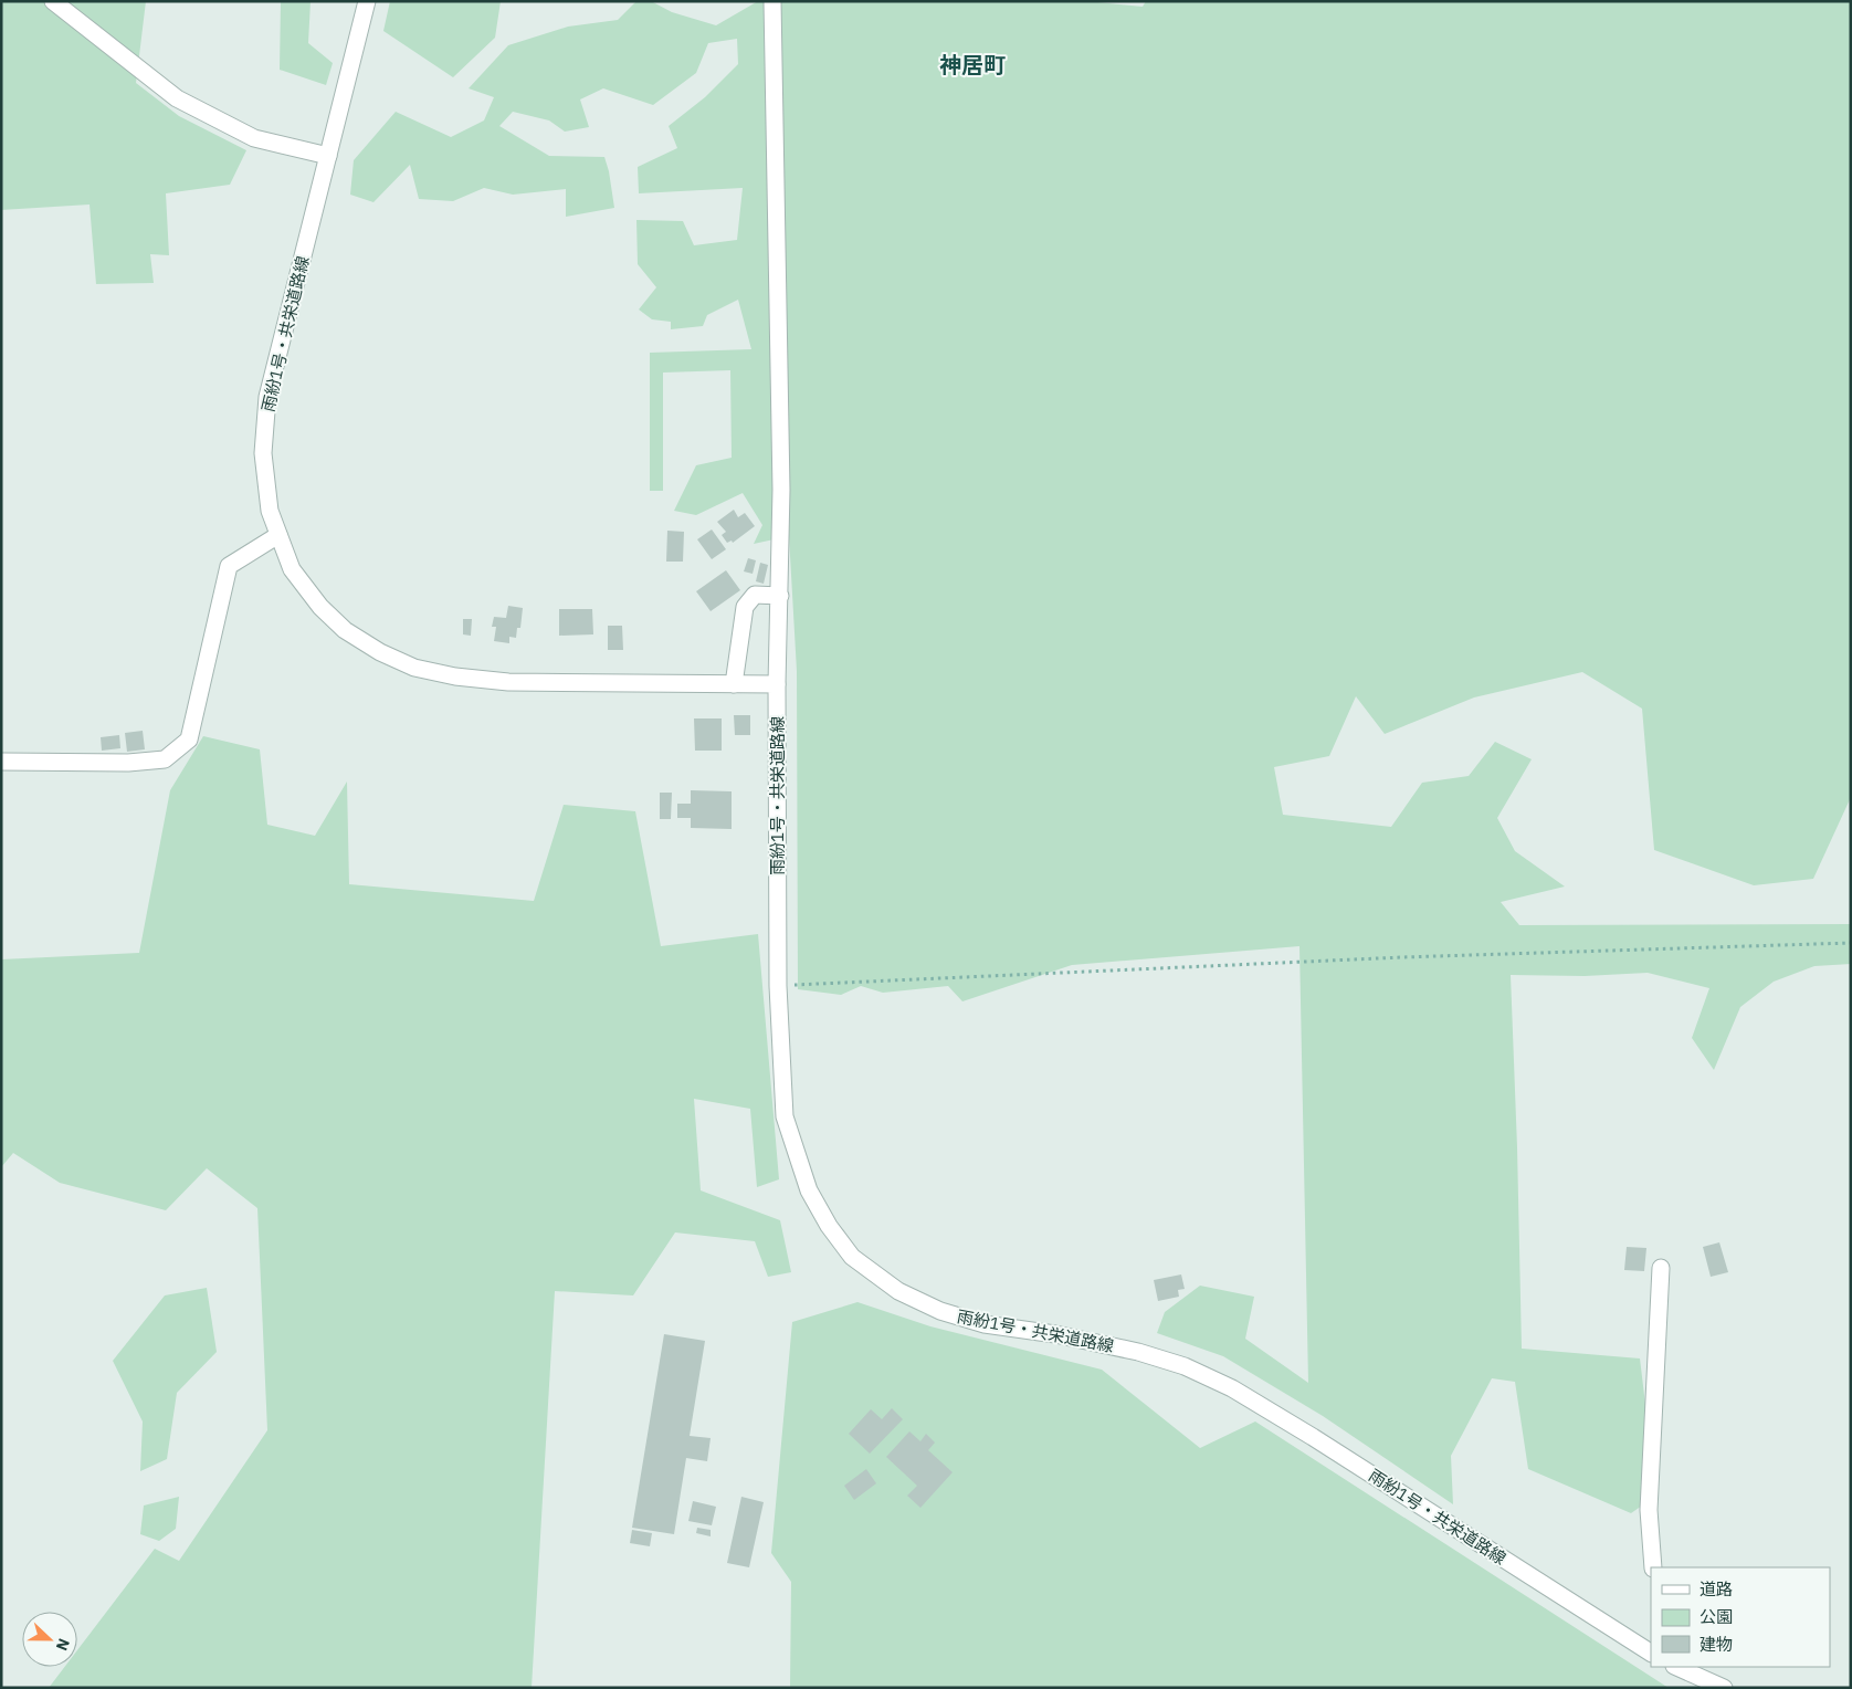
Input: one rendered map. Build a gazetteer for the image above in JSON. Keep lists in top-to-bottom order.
{
  "streets": {
    "street": ["雨紛1号・共栄道路線"]
  },
  "districts": ["神居町"],
  "legend": ["道路", "公園", "建物"],
  "north": "right"
}
